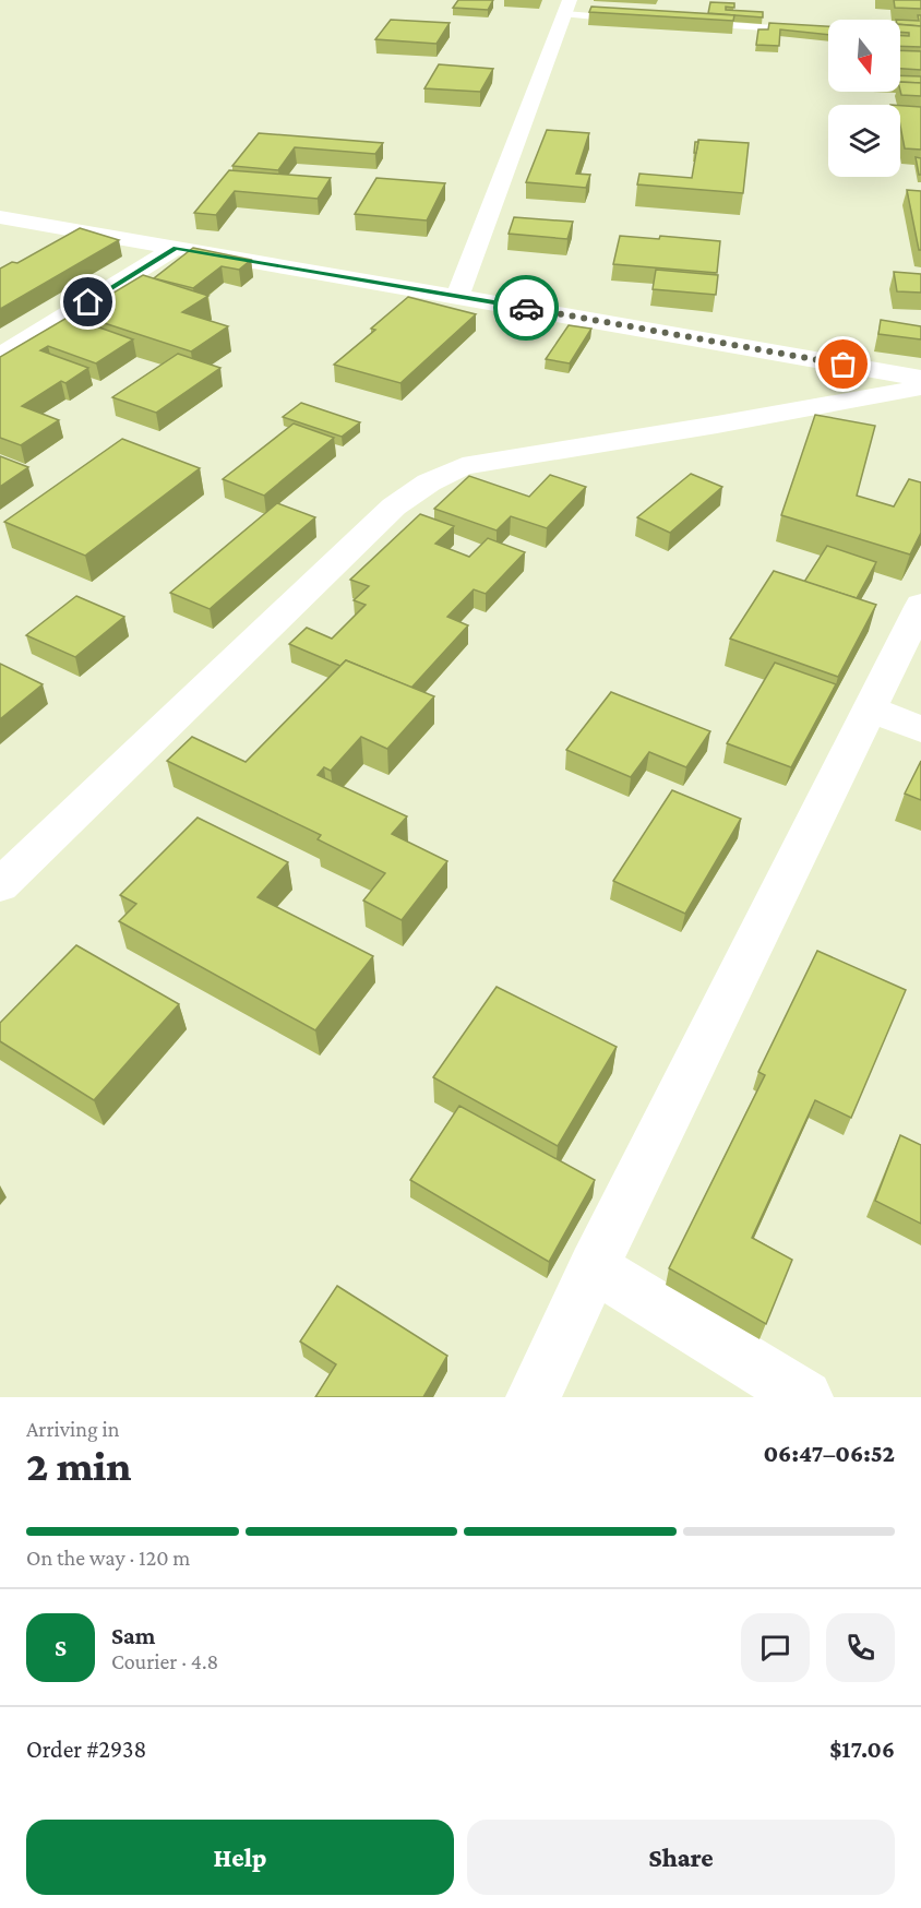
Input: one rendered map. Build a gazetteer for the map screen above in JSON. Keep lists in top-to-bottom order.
{
  "north": "bottom",
  "page": {
    "heading": ["2 min", "Arriving in", "06:47–06:52"],
    "panel": [
      "Sam",
      "Courier · 4.8",
      "Order #2938",
      "$17.06"
    ],
    "bar": "On the way · 120 m",
    "round": "S",
    "buttons": ["Help", "Share"]
  }
}
